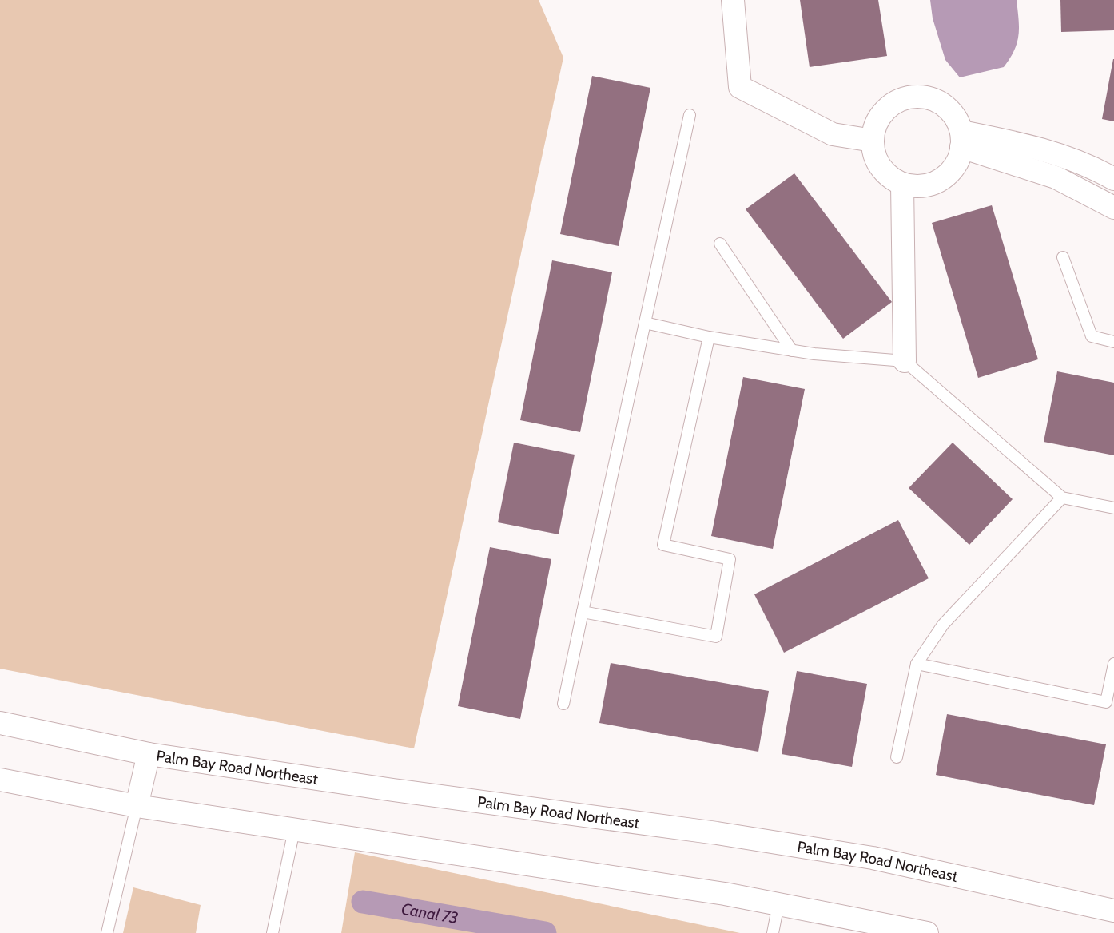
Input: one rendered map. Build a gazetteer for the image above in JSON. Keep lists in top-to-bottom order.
{
  "streets": {
    "main road": ["Palm Bay Road Northeast"]
  },
  "water": ["Canal 73"]
}
